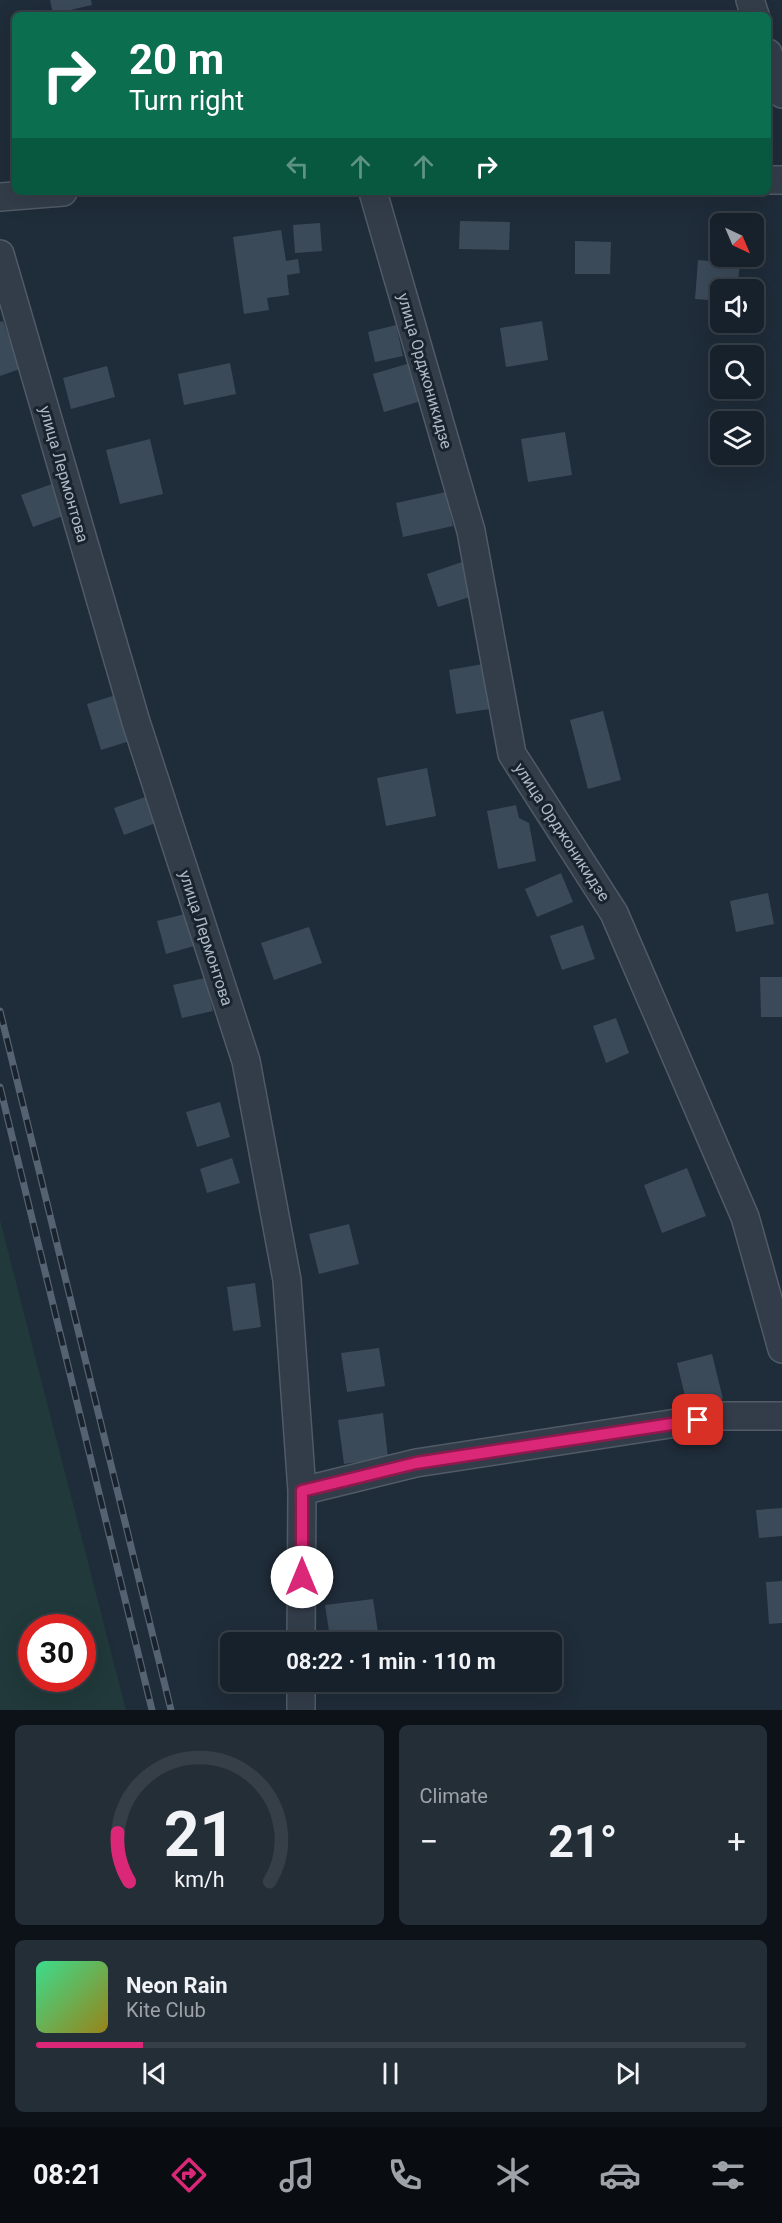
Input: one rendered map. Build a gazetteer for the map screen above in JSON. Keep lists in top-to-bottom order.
{
  "streets": {
    "street": ["улица Орджоникидзе", "улица Лермонтова"]
  },
  "north": "bottom right",
  "page": {
    "turn": ["20 m", "Turn right"],
    "limit": "30",
    "trip": "08:22 · 1 min · 110 m",
    "tile": "Climate",
    "heat": ["−", "21°", "+"],
    "song": ["Neon Rain", "Kite Club"],
    "tabs": "08:21",
    "gauge": ["21", "km/h"]
  }
}
